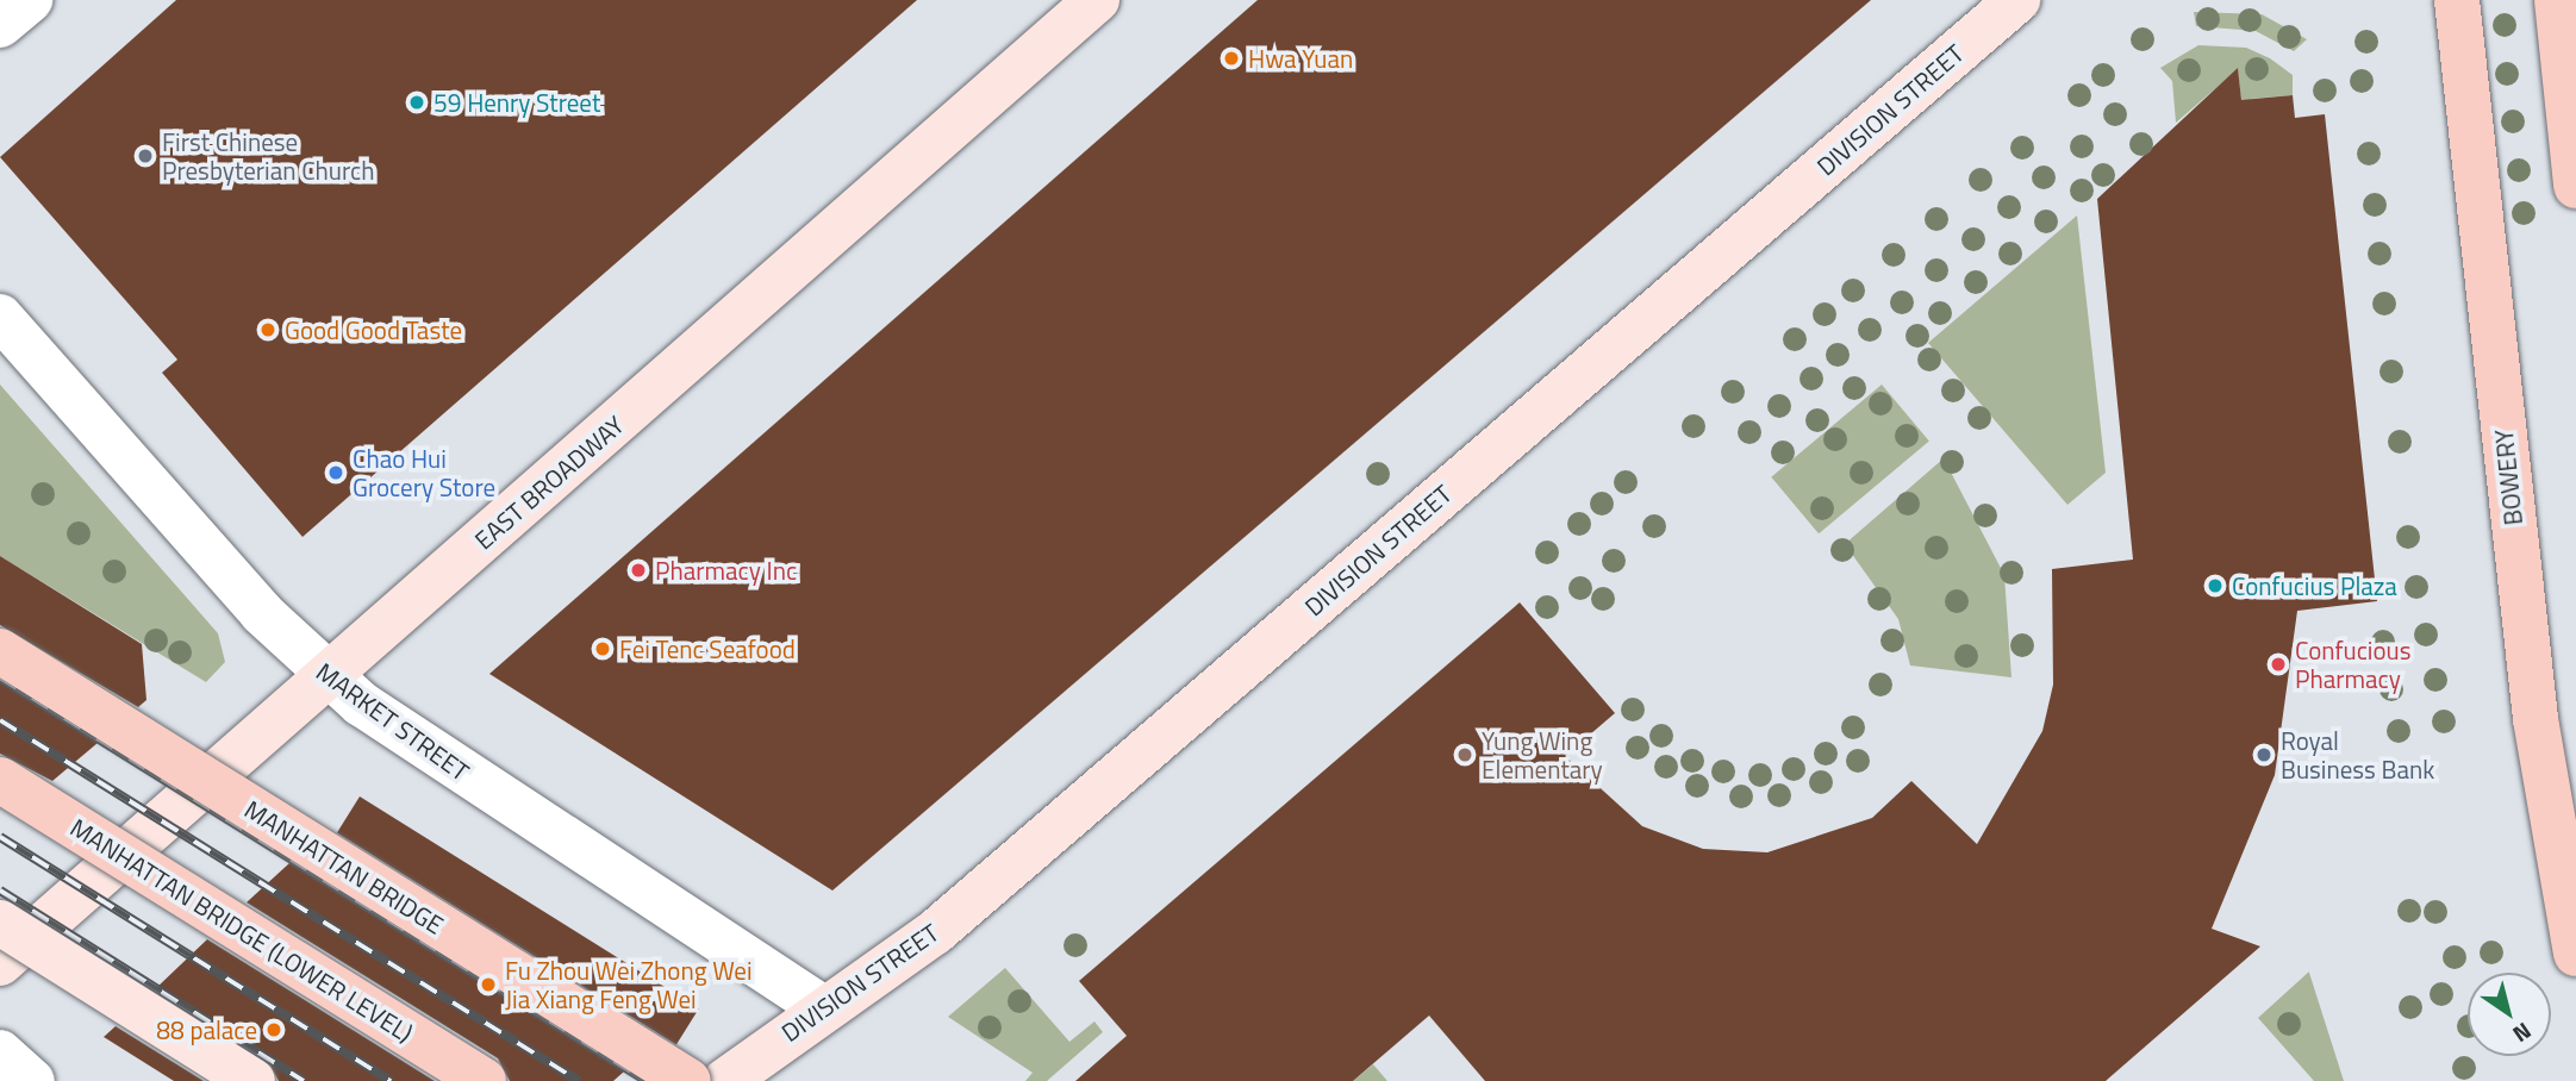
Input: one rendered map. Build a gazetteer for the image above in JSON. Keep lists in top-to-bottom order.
{
  "streets": {
    "main road": [
      "DIVISION STREET",
      "BOWERY",
      "EAST BROADWAY",
      "MANHATTAN BRIDGE",
      "MANHATTAN BRIDGE (LOWER LEVEL)"
    ],
    "street": ["MARKET STREET"]
  },
  "crossings": [
    ["DIVISION STREET", "MARKET STREET"],
    ["EAST BROADWAY", "MARKET STREET"]
  ],
  "places": [
    "Hwa Yuan",
    "59 Henry Street",
    "First Chinese Presbyterian Church",
    "Good Good Taste",
    "Chao Hui Grocery Store",
    "Pharmacy Inc",
    "Confucius Plaza",
    "Fei Tenc Seafood",
    "Confucious Pharmacy",
    "Yung Wing Elementary",
    "Royal Business Bank",
    "Fu Zhou Wei Zhong Wei Jia Xiang Feng Wei",
    "88 palace"
  ],
  "north": "bottom right"
}
